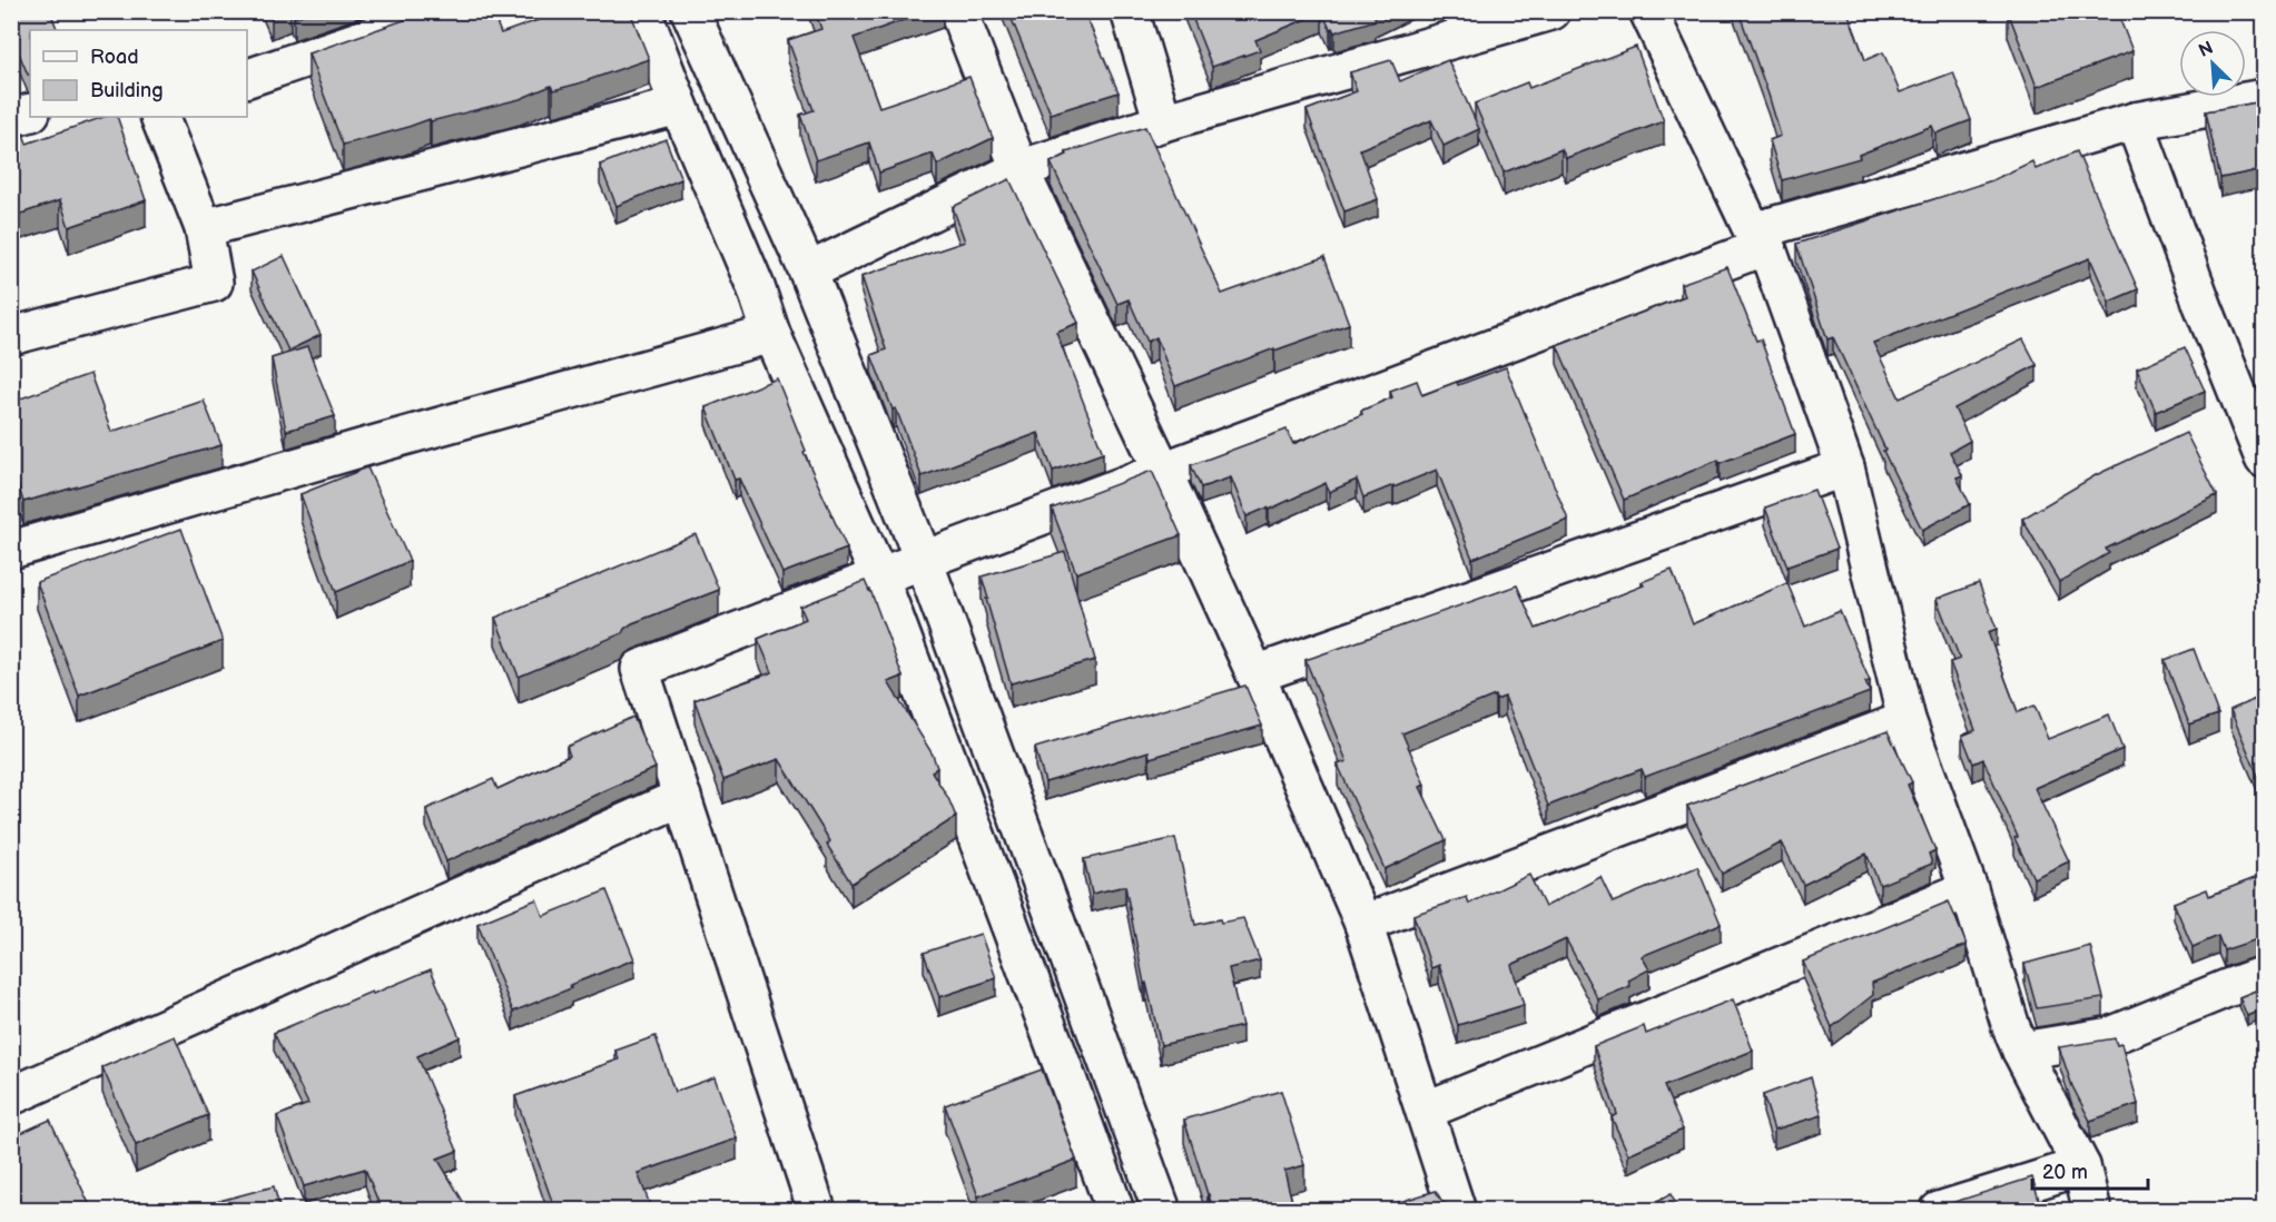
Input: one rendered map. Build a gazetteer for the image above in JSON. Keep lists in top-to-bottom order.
{
  "legend": ["Road", "Building"],
  "scale_bar": "20 m",
  "north": "top left"
}
